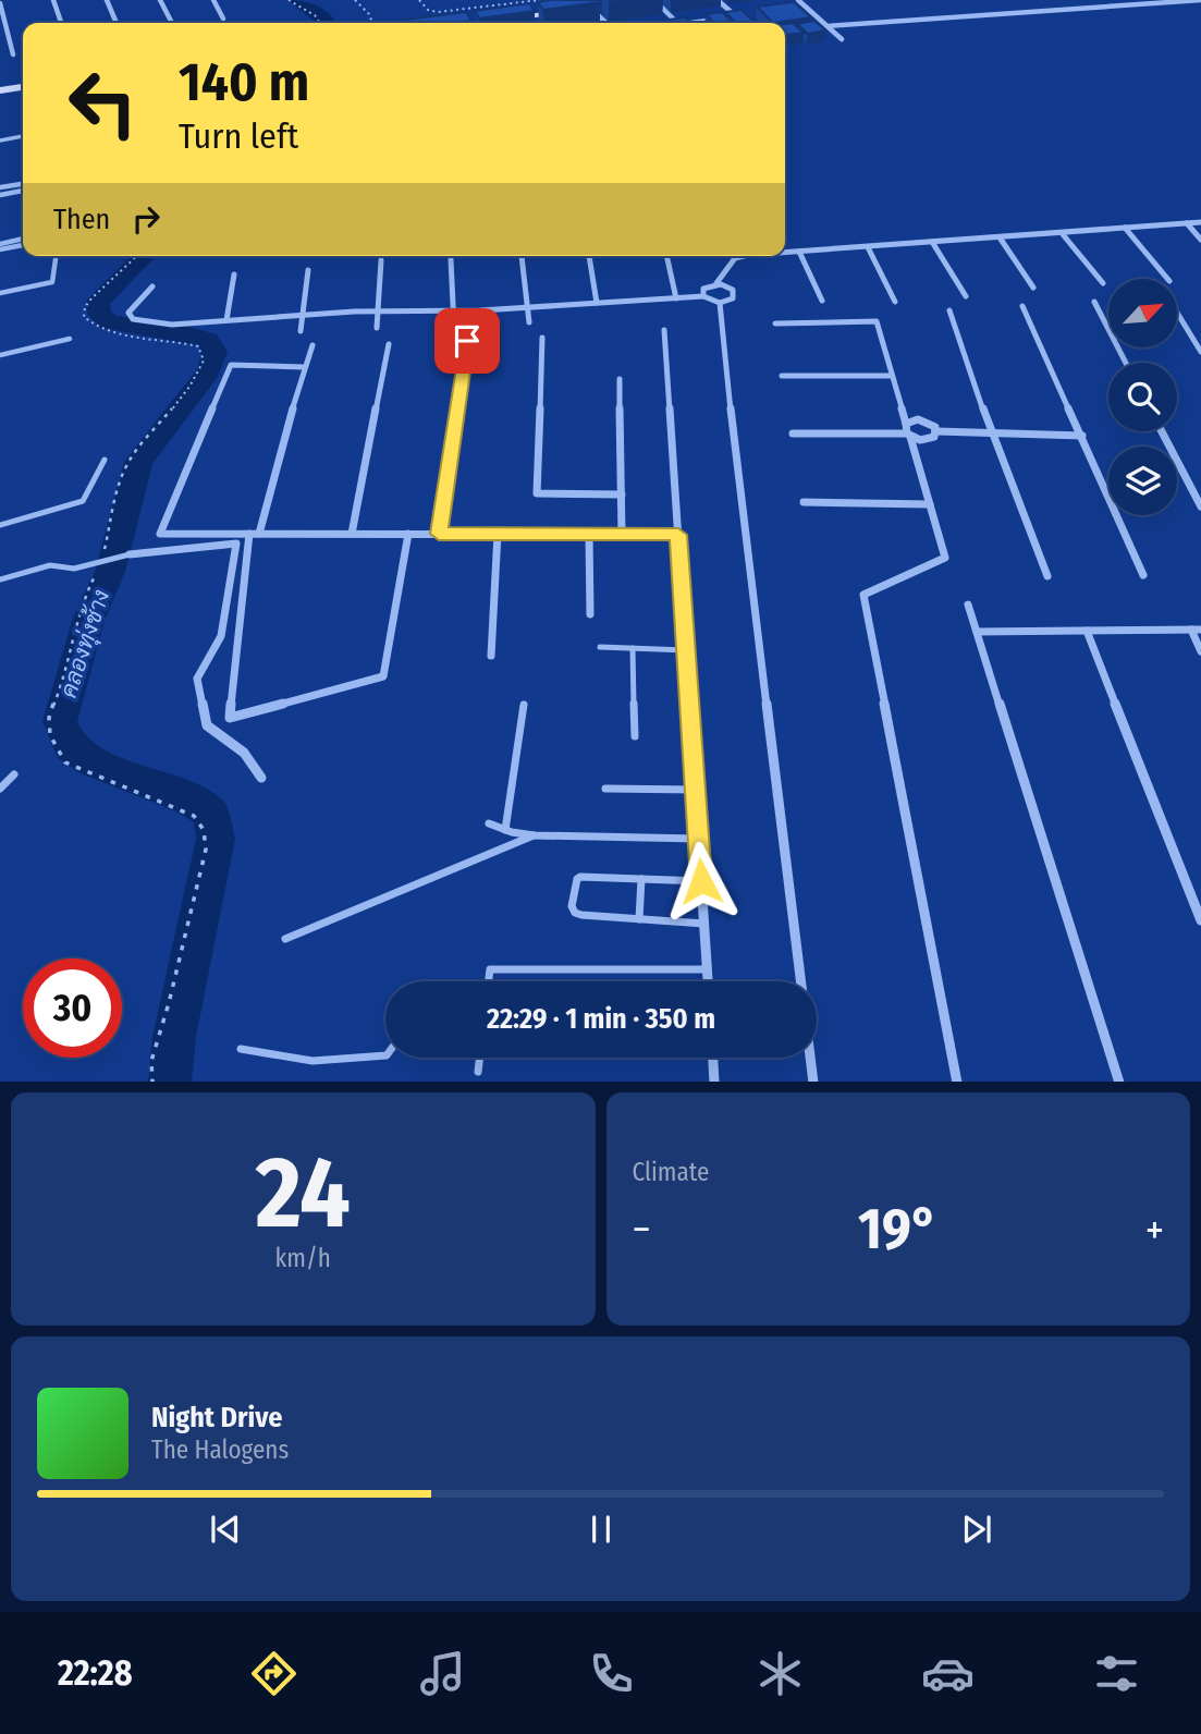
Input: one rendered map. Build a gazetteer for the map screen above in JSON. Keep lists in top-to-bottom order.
{
  "water": ["คลองทุ่งช้าง"],
  "north": "top right",
  "page": {
    "turn": ["140 m", "Turn left"],
    "then": "Then",
    "limit": "30",
    "trip": "22:29 · 1 min · 350 m",
    "tile": [
      ["24", "km/h"],
      "Climate"
    ],
    "heat": ["−", "19°", "+"],
    "song": ["Night Drive", "The Halogens"],
    "tabs": "22:28"
  }
}
